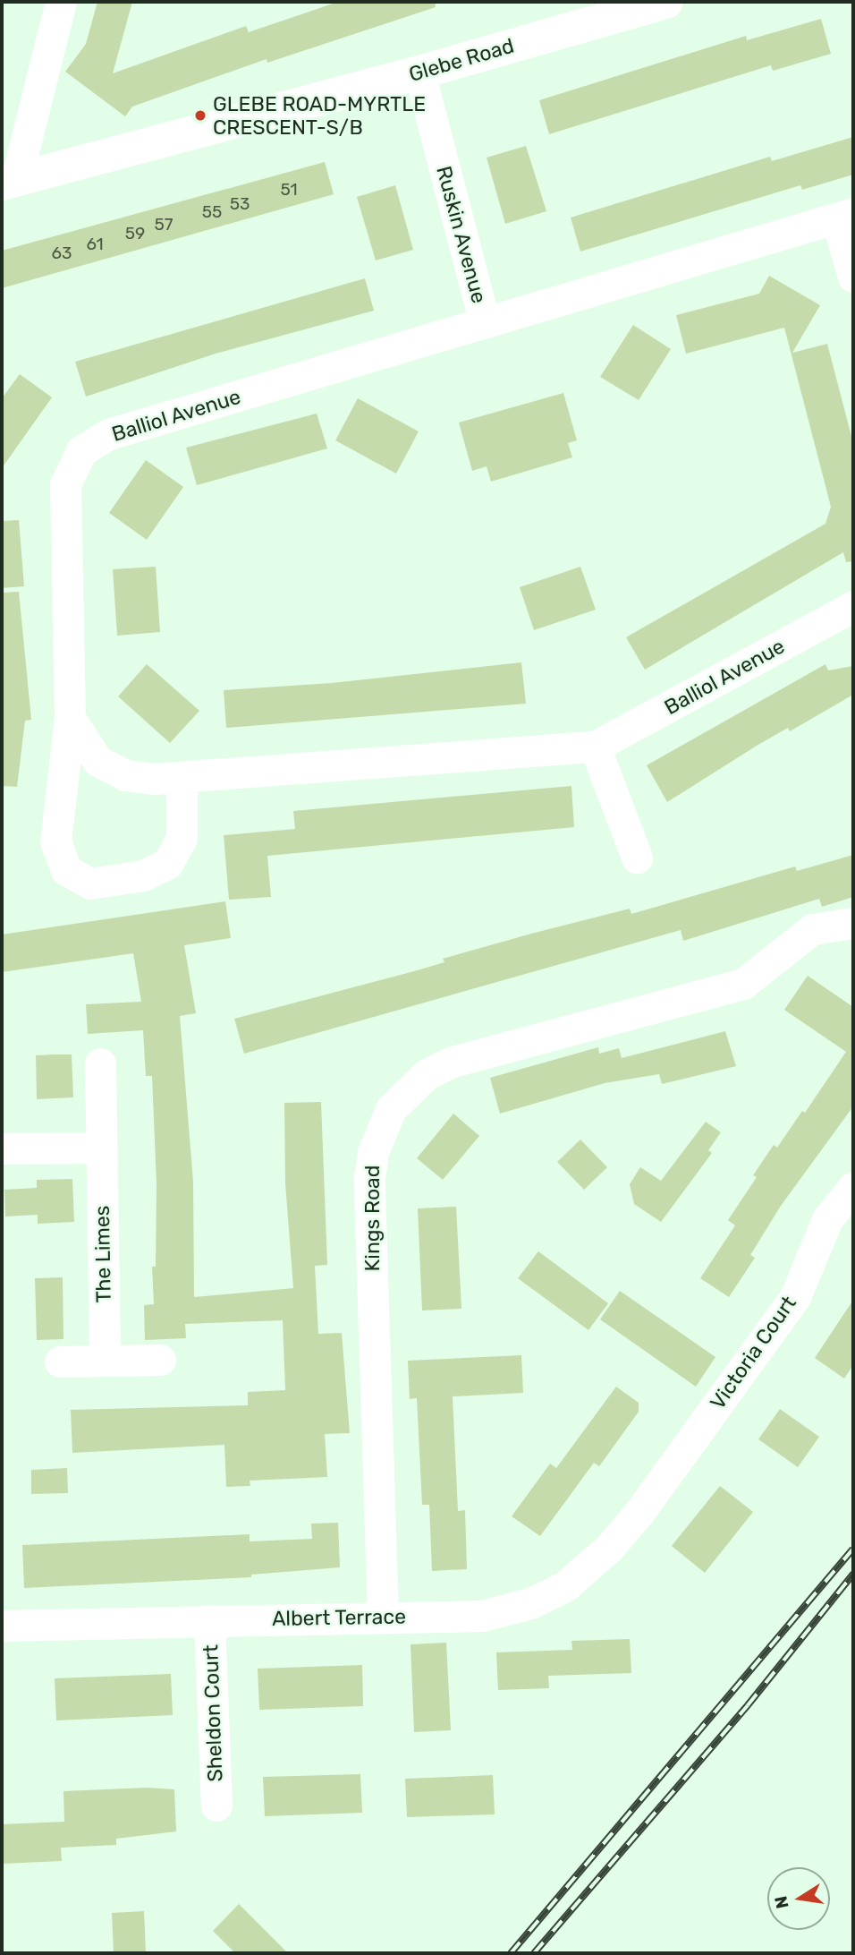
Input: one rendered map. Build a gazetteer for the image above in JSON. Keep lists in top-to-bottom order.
{
  "streets": {
    "street": [
      "Glebe Road",
      "Ruskin Avenue",
      "Balliol Avenue",
      "Kings Road",
      "The Limes",
      "Victoria Court",
      "Albert Terrace",
      "Sheldon Court"
    ]
  },
  "crossings": [
    ["Glebe Road", "Ruskin Avenue"],
    ["Ruskin Avenue", "Balliol Avenue"],
    ["Kings Road", "Albert Terrace"],
    ["Victoria Court", "Albert Terrace"],
    ["Albert Terrace", "Sheldon Court"]
  ],
  "places": ["GLEBE ROAD-MYRTLE CRESCENT-S/B"],
  "house_numbers": [
    "51",
    "53",
    "55",
    "57",
    "59",
    "61",
    "63"
  ],
  "north": "left"
}
